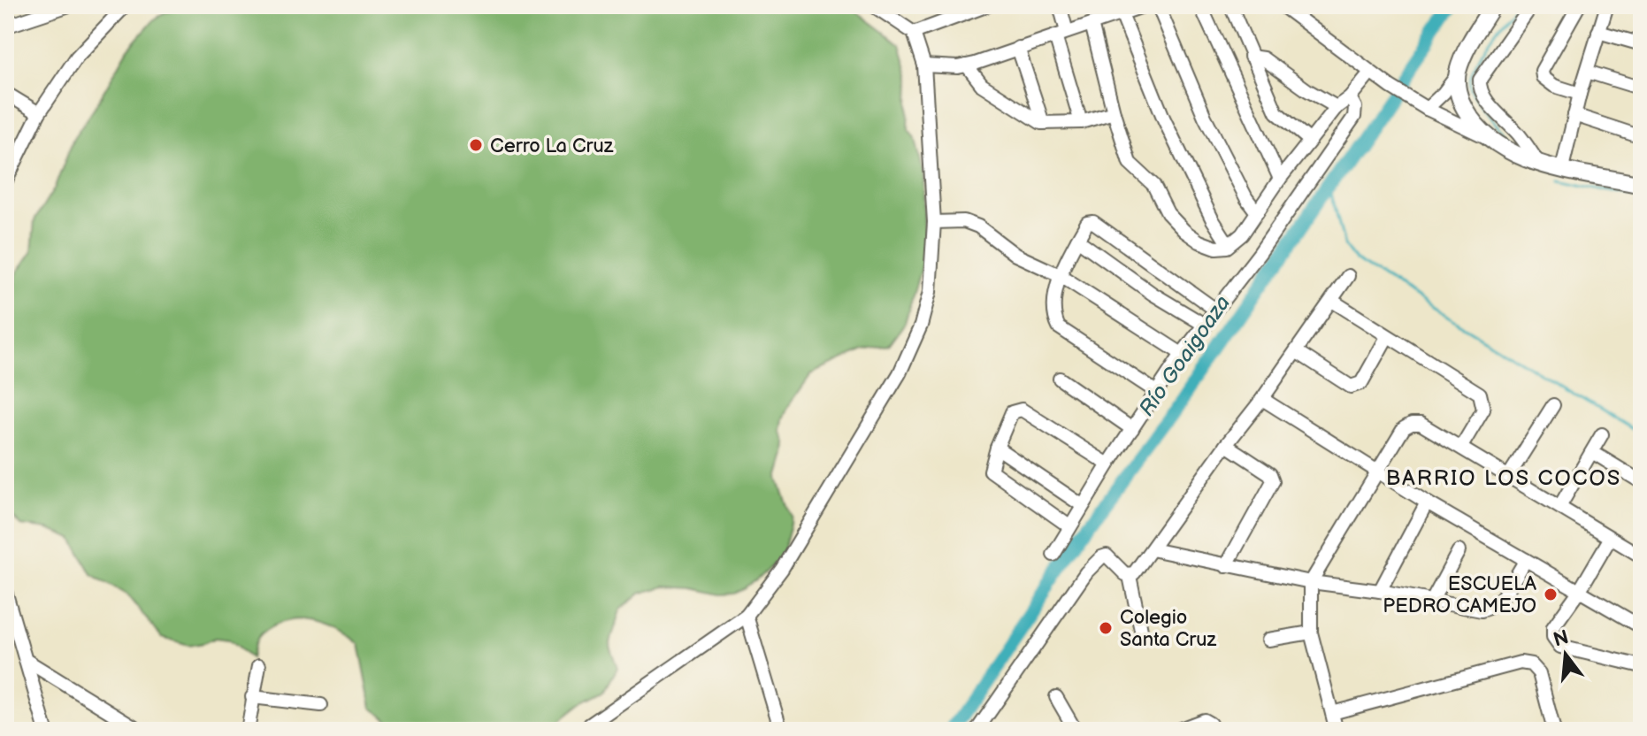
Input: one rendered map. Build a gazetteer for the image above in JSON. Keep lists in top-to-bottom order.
{
  "districts": ["BARRIO LOS COCOS"],
  "water": ["Río Goaigoaza"],
  "places": ["Cerro La Cruz", "ESCUELA PEDRO CAMEJO", "Colegio Santa Cruz"],
  "north": "top"
}
